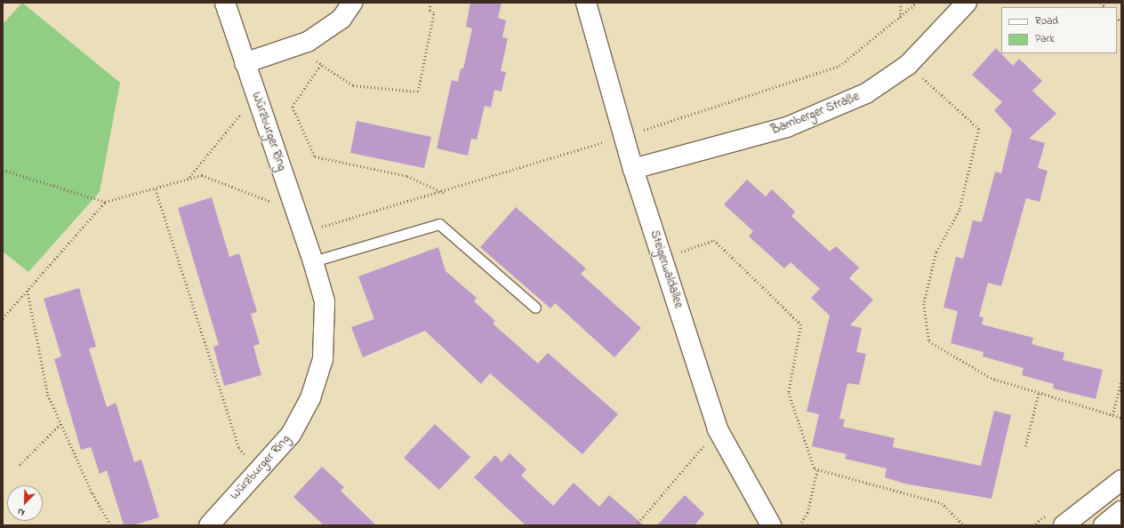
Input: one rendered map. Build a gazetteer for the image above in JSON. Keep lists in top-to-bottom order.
{
  "streets": {
    "street": ["Bamberger Straße", "Würzburger Ring", "Steigerwaldallee"]
  },
  "crossings": [
    ["Bamberger Straße", "Steigerwaldallee"]
  ],
  "legend": ["Road", "Park"],
  "north": "bottom left"
}
